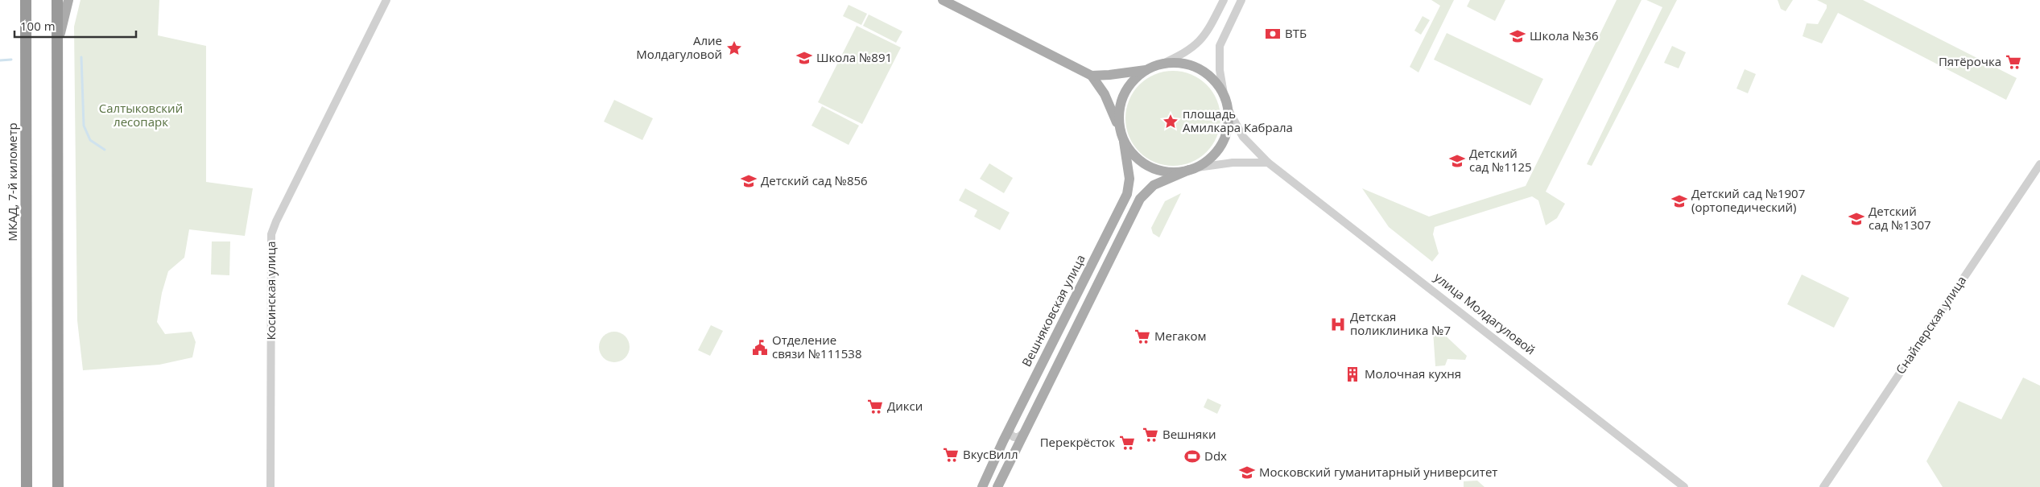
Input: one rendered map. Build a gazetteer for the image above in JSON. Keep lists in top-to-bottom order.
{
  "streets": {
    "highway": ["МКАД, 7-й километр"],
    "main road": ["Вешняковская улица"],
    "street": ["Косинская улица", "улица Молдагуловой", "Снайперская улица"]
  },
  "crossings": [
    ["Вешняковская улица", "улица Молдагуловой"]
  ],
  "parks": ["Салтыковский лесопарк"],
  "places": {
    "bank": ["ВТБ"],
    "school or university": [
      "Школа №36",
      "Школа №891",
      "Детский сад №1125",
      "Детский сад №856",
      "Детский сад №1907 (ортопедический)",
      "Детский сад №1307",
      "Московский гуманитарный университет"
    ],
    "place": ["Алие Молдагуловой", "площадь Амилкара Кабрала"],
    "supermarket": [
      "Пятёрочка",
      "Мегаком",
      "Дикси",
      "Вешняки",
      "Перекрёсток",
      "ВкусВилл"
    ],
    "hospital": ["Детская поликлиника №7"],
    "public building": ["Отделение связи №111538"],
    "building": ["Молочная кухня"],
    "sports": ["Ddx"]
  },
  "scale_bar": "100 m"
}
